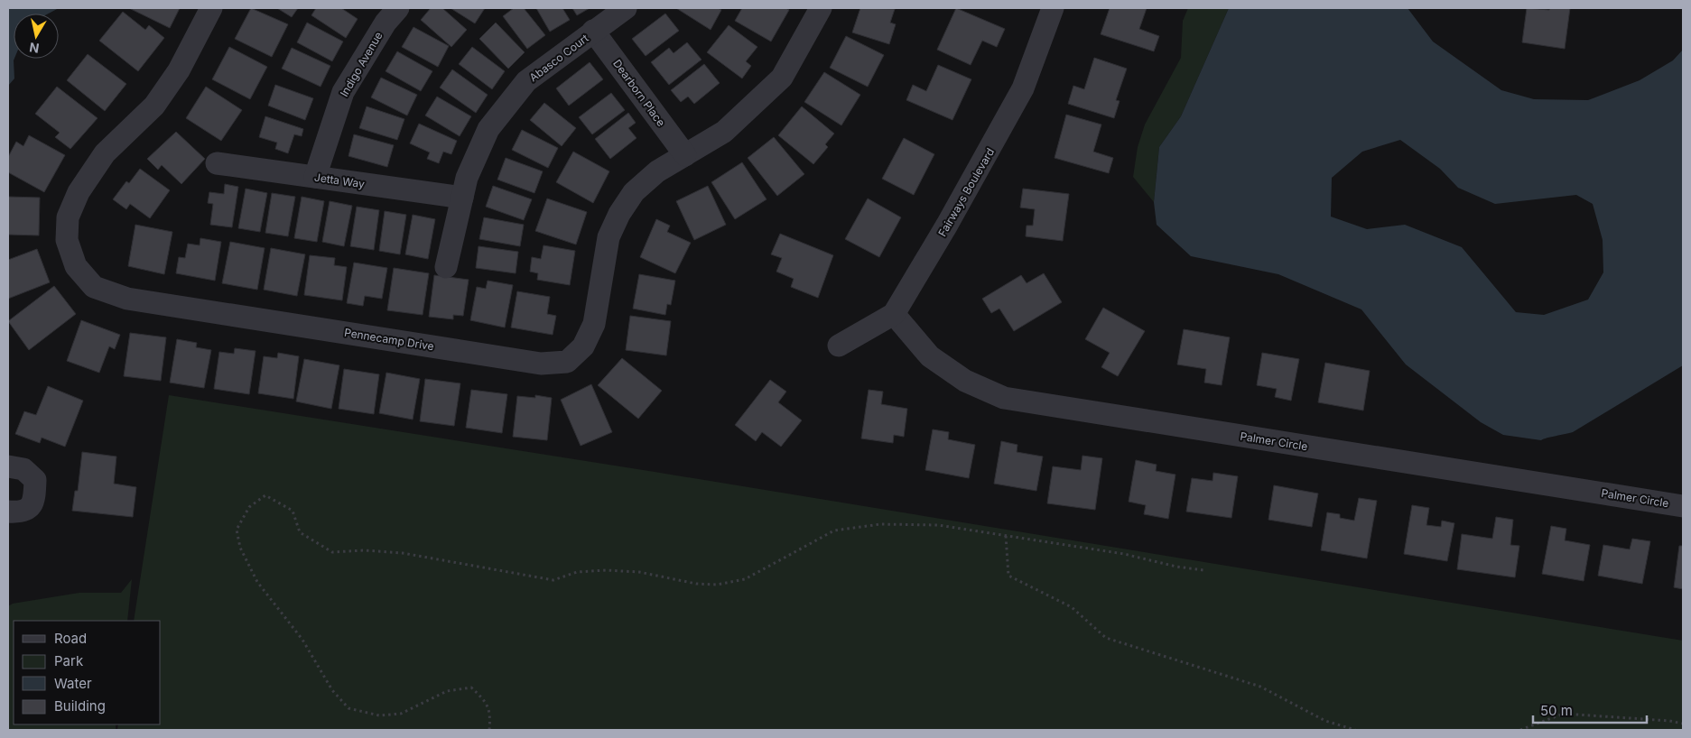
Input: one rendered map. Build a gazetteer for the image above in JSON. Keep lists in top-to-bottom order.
{
  "streets": {
    "street": [
      "Abasco Court",
      "Indigo Avenue",
      "Dearborn Place",
      "Jetta Way",
      "Fairways Boulevard",
      "Pennecamp Drive",
      "Palmer Circle"
    ]
  },
  "crossings": [
    ["Abasco Court", "Dearborn Place"],
    ["Abasco Court", "Jetta Way"],
    ["Indigo Avenue", "Jetta Way"],
    ["Dearborn Place", "Pennecamp Drive"],
    ["Fairways Boulevard", "Palmer Circle"]
  ],
  "legend": [
    "Road",
    "Park",
    "Water",
    "Building"
  ],
  "scale_bar": "50 m",
  "north": "bottom"
}
